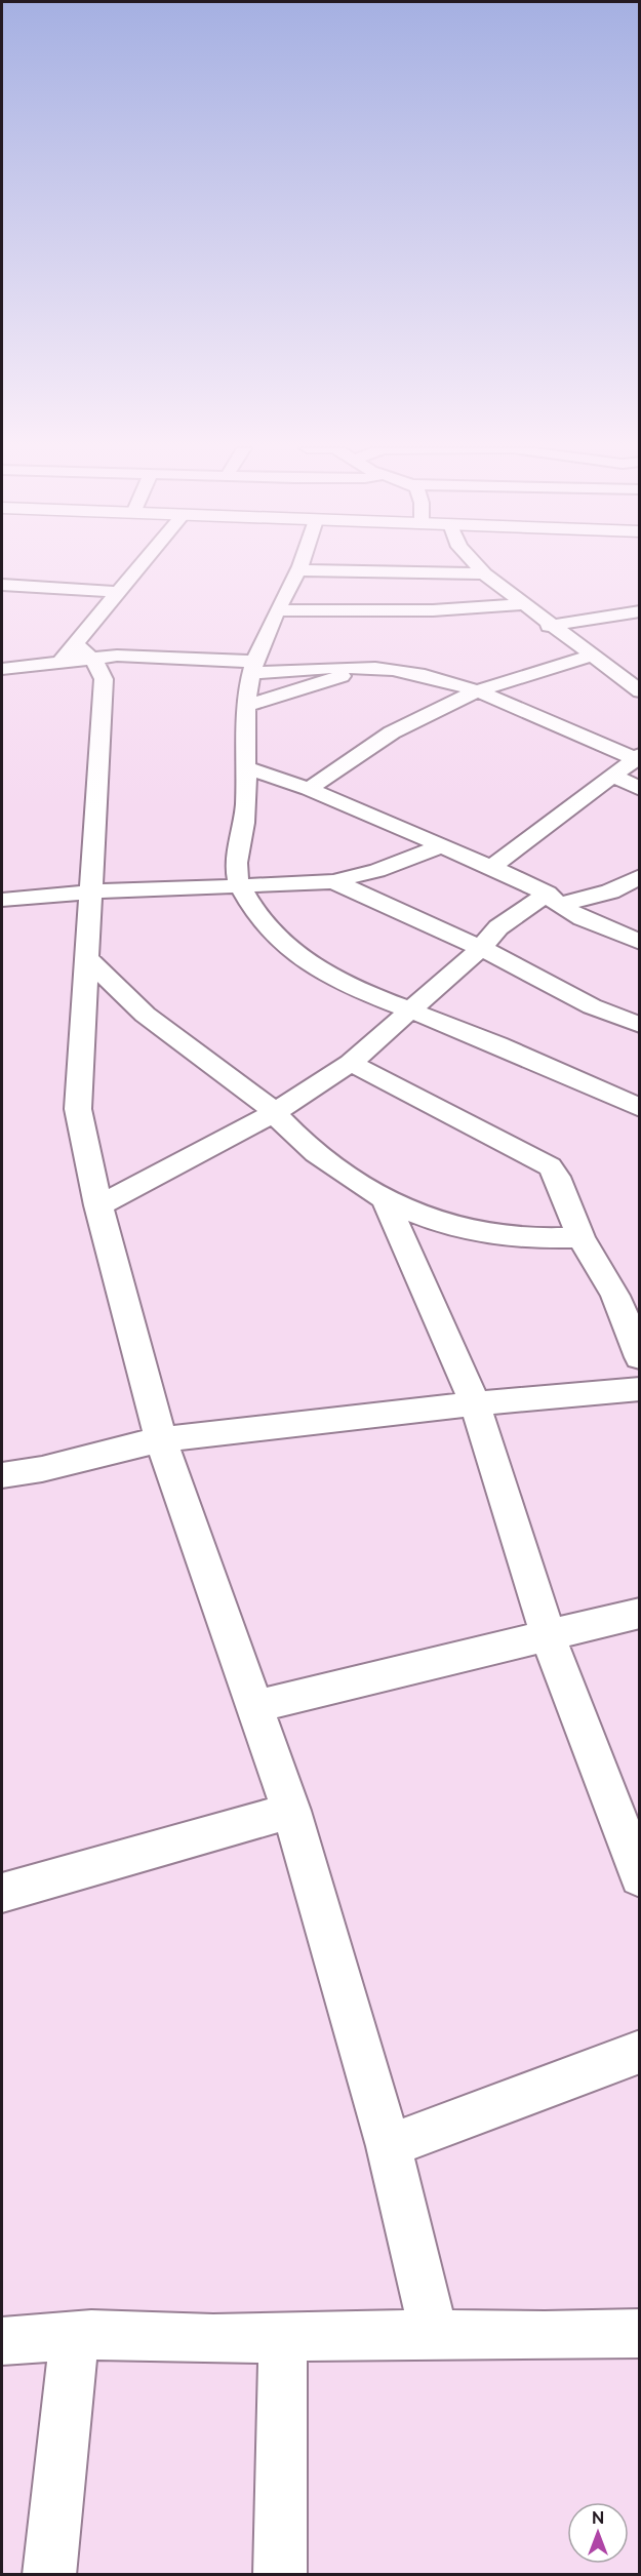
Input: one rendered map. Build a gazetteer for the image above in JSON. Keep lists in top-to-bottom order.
{
  "north": "top"
}
